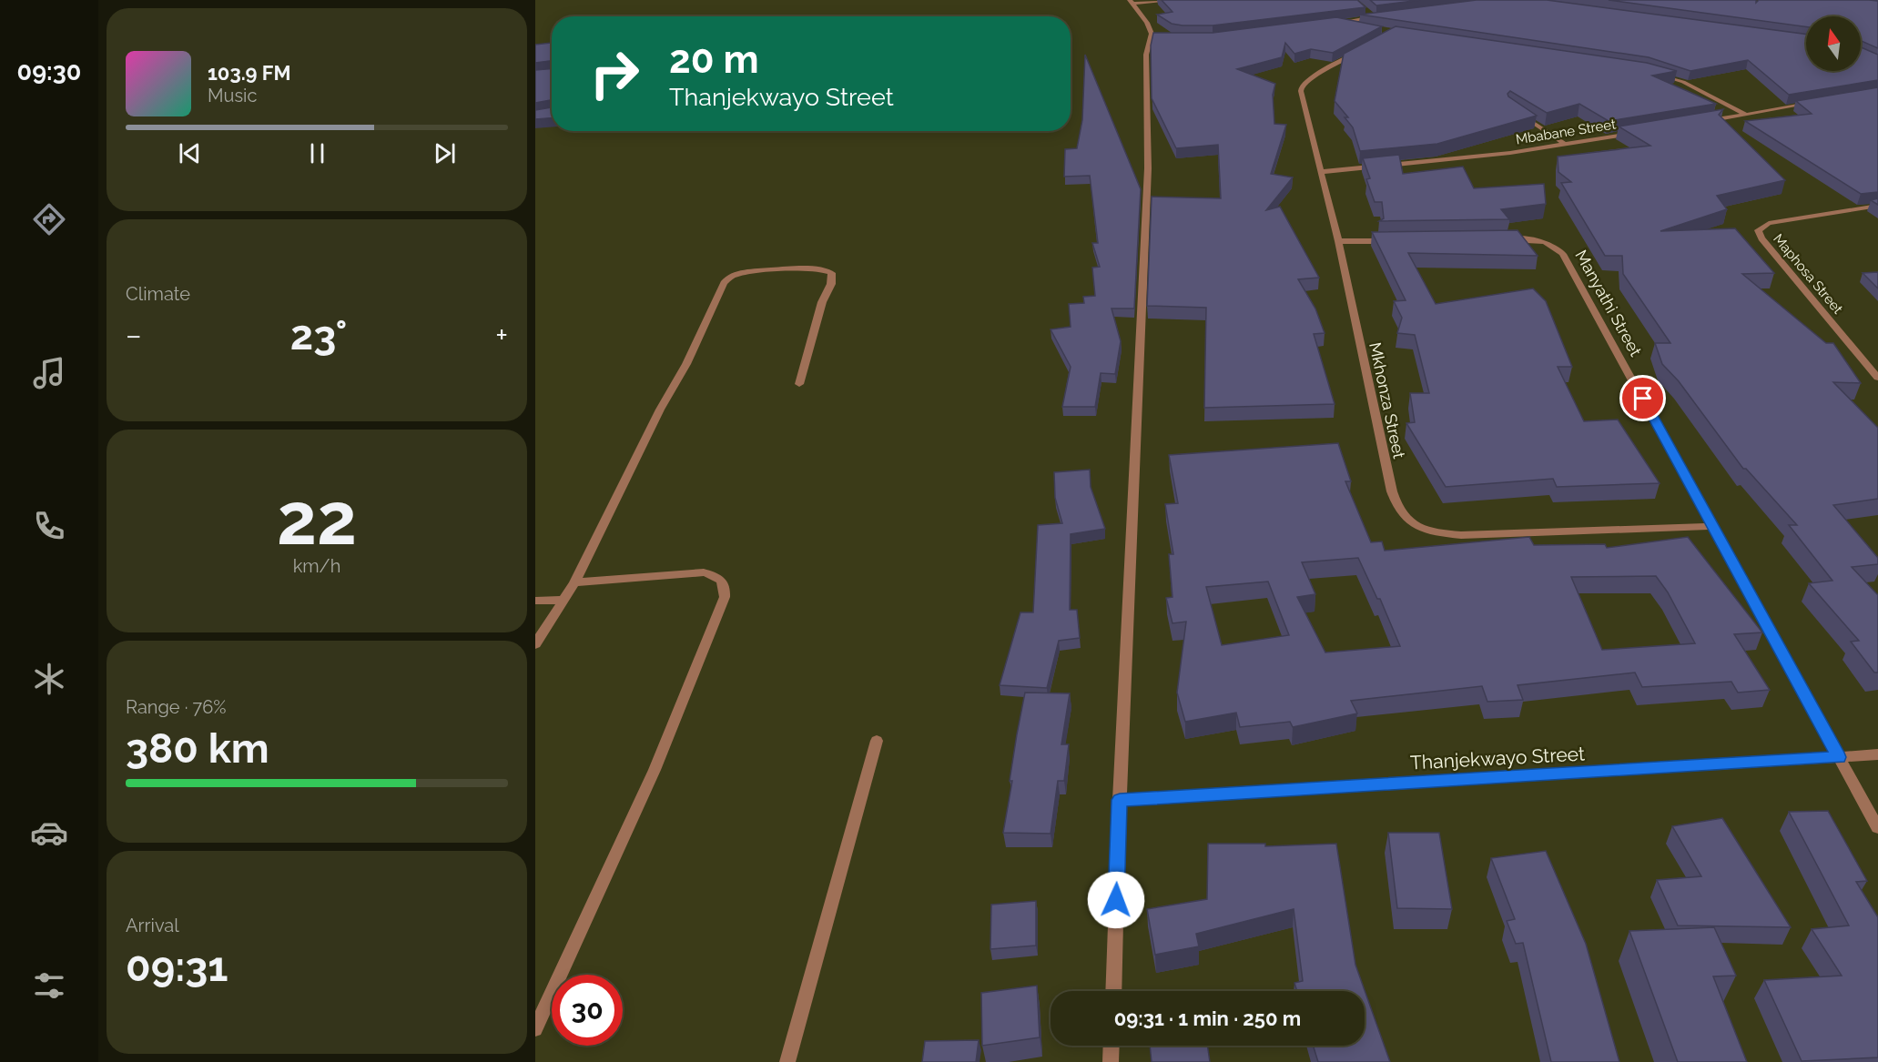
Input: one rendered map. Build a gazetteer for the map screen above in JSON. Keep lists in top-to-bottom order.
{
  "streets": {
    "street": [
      "Mbabane Street",
      "Maphosa Street",
      "Manyathi Street",
      "Mkhonza Street",
      "Thanjekwayo Street"
    ]
  },
  "crossings": [
    ["Mbabane Street", "Mkhonza Street"],
    ["Manyathi Street", "Mkhonza Street"],
    ["Manyathi Street", "Thanjekwayo Street"]
  ],
  "north": "top",
  "page": {
    "tabs": "09:30",
    "turn": ["20 m", "Thanjekwayo Street"],
    "song": ["103.9 FM", "Music"],
    "tile": [
      "Climate",
      ["22", "km/h"],
      ["Range · 76%", "380 km"],
      ["Arrival", "09:31"]
    ],
    "heat": ["−", "23°", "+"],
    "limit": "30",
    "trip": "09:31 · 1 min · 250 m"
  }
}
